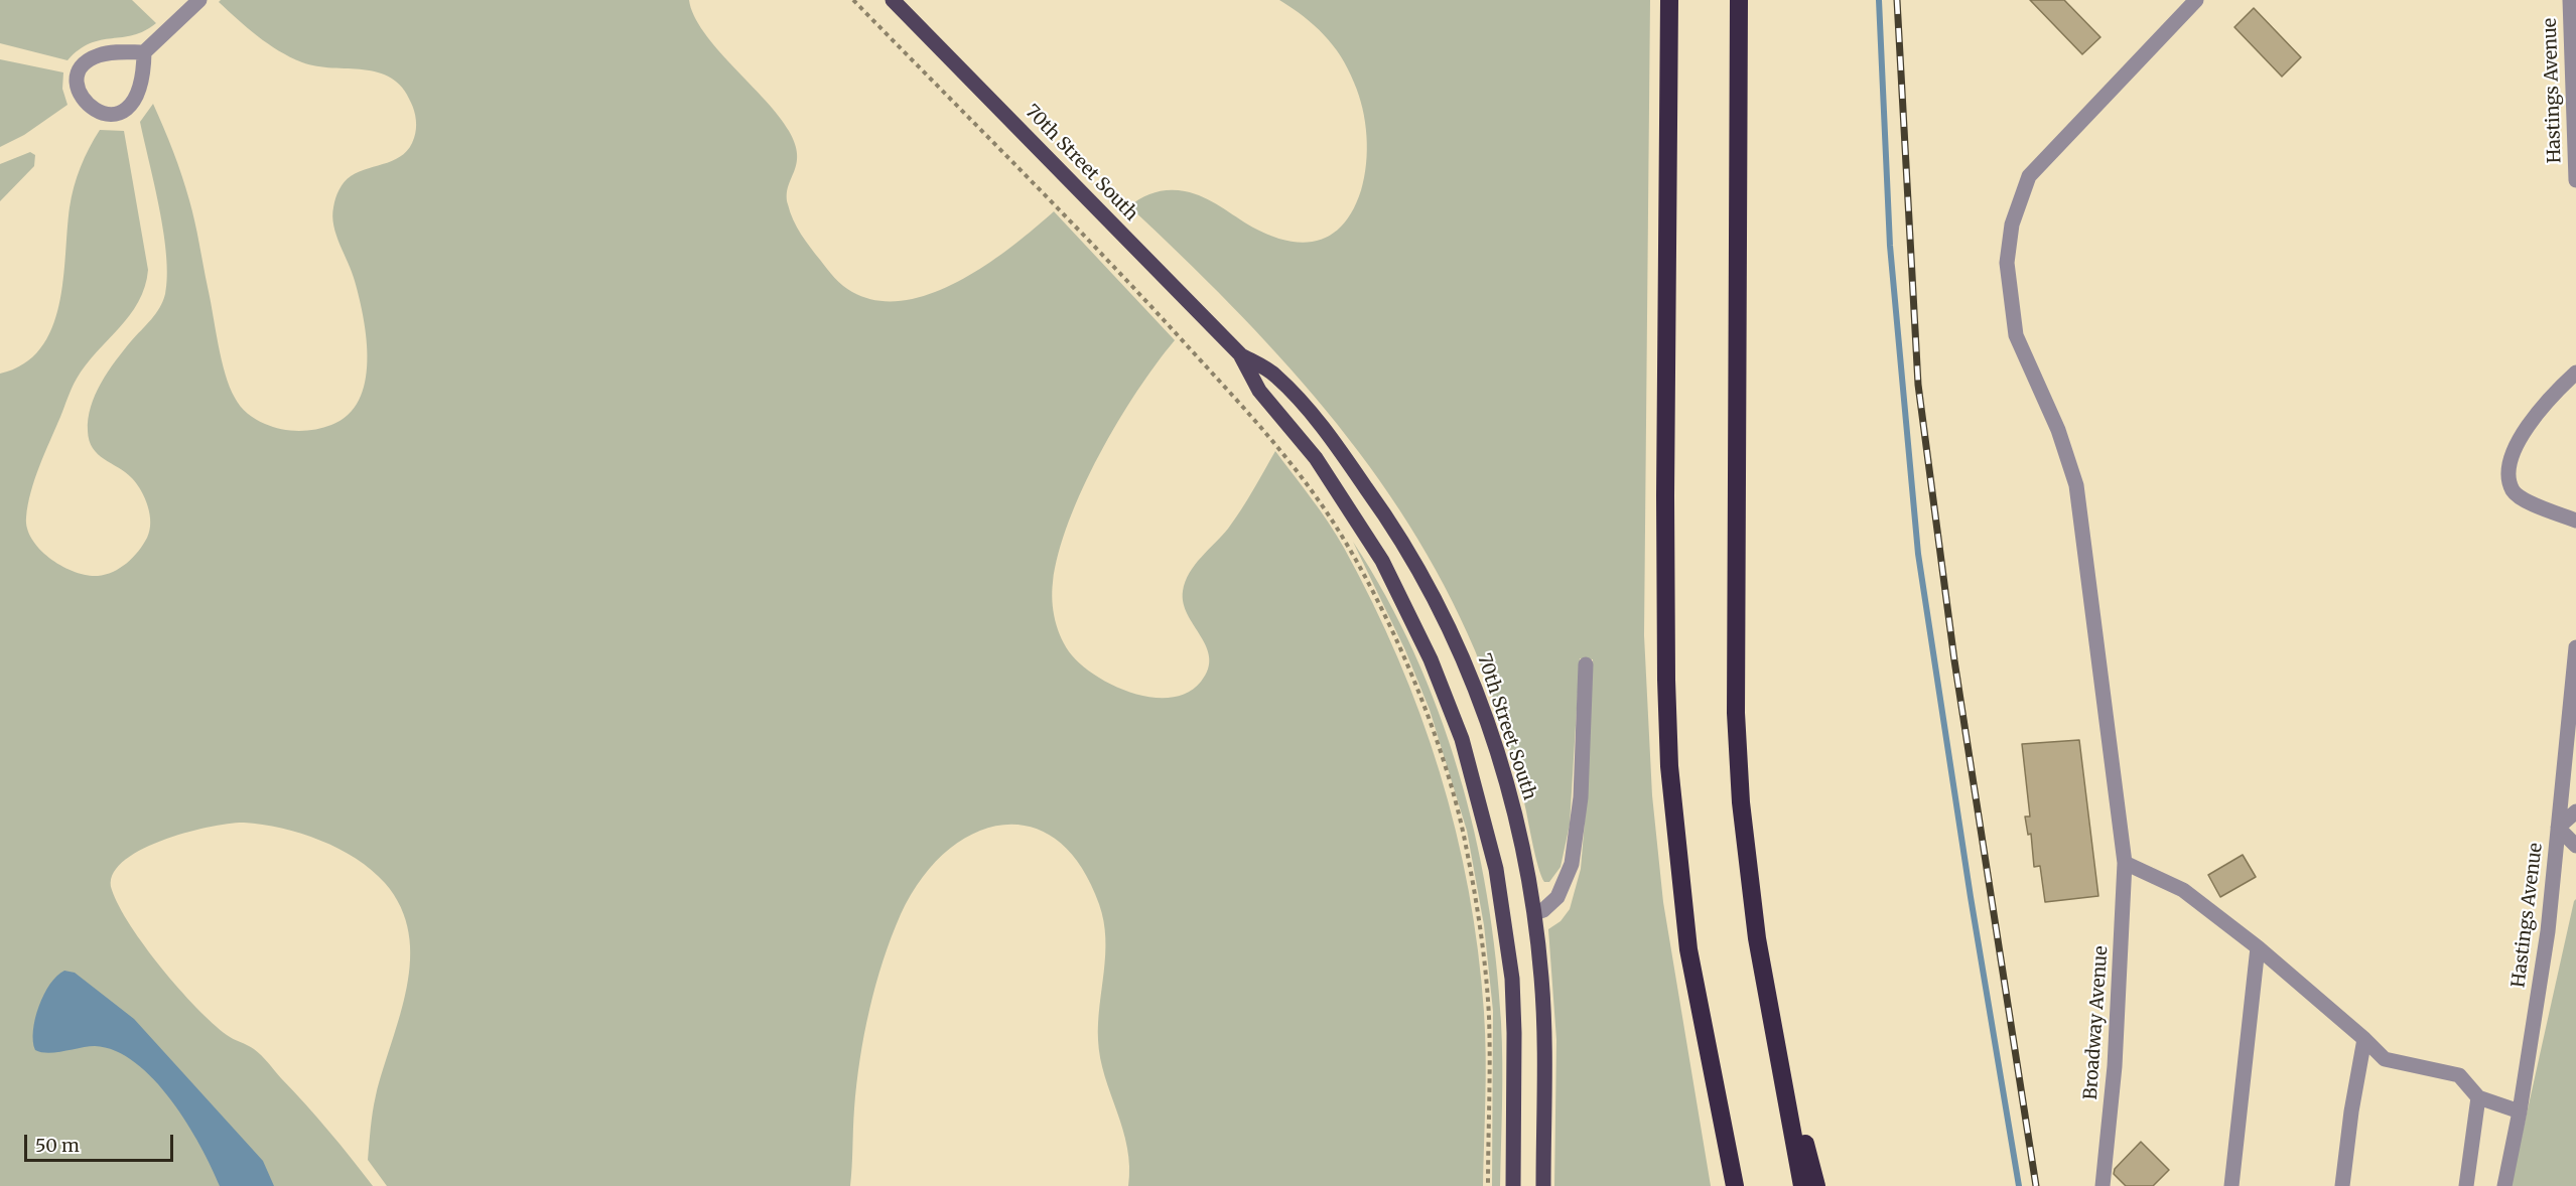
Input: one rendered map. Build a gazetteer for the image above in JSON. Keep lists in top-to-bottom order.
{
  "streets": {
    "main road": ["70th Street South"],
    "street": ["Hastings Avenue", "Broadway Avenue"]
  },
  "scale_bar": "50 m"
}
